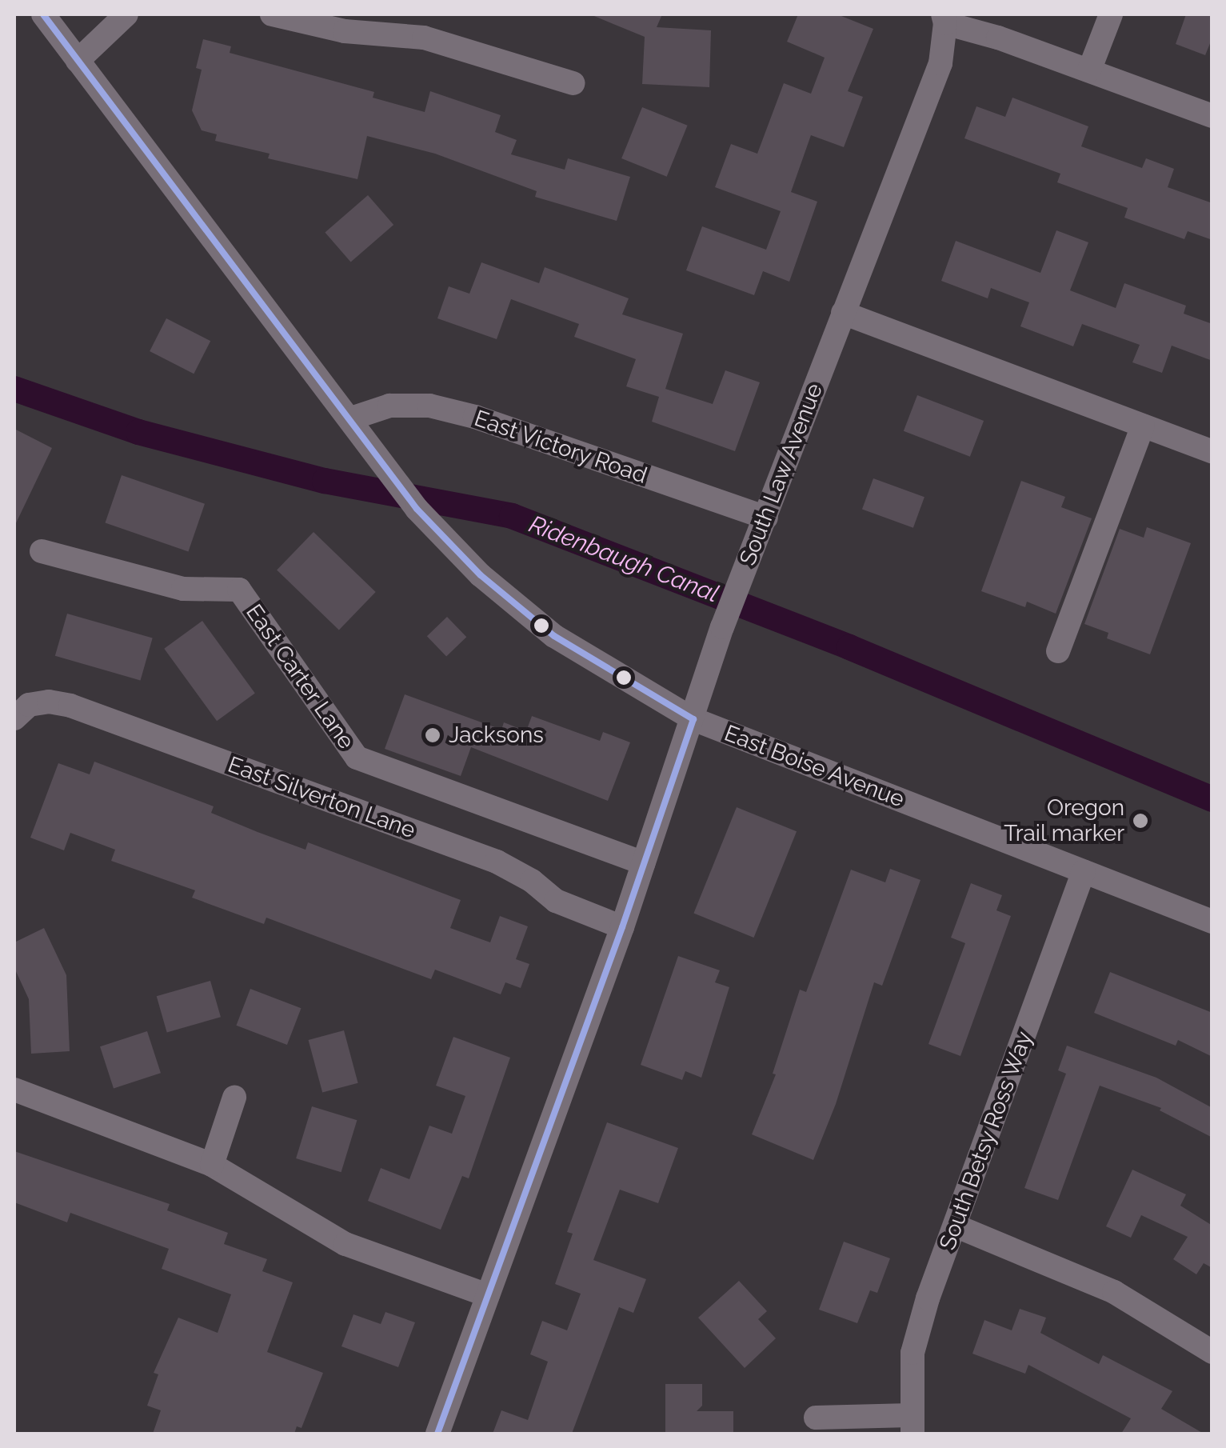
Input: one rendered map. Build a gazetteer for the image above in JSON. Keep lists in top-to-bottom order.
{
  "streets": {
    "street": [
      "East Victory Road",
      "South Law Avenue",
      "East Carter Lane",
      "East Boise Avenue",
      "East Silverton Lane",
      "South Betsy Ross Way"
    ]
  },
  "crossings": [
    ["East Victory Road", "South Law Avenue"],
    ["East Victory Road", "East Boise Avenue"],
    ["South Law Avenue", "East Carter Lane"],
    ["South Law Avenue", "East Boise Avenue"],
    ["South Law Avenue", "East Silverton Lane"],
    ["East Boise Avenue", "South Betsy Ross Way"]
  ],
  "water": ["Ridenbaugh Canal"],
  "places": ["Jacksons", "Oregon Trail marker"]
}
